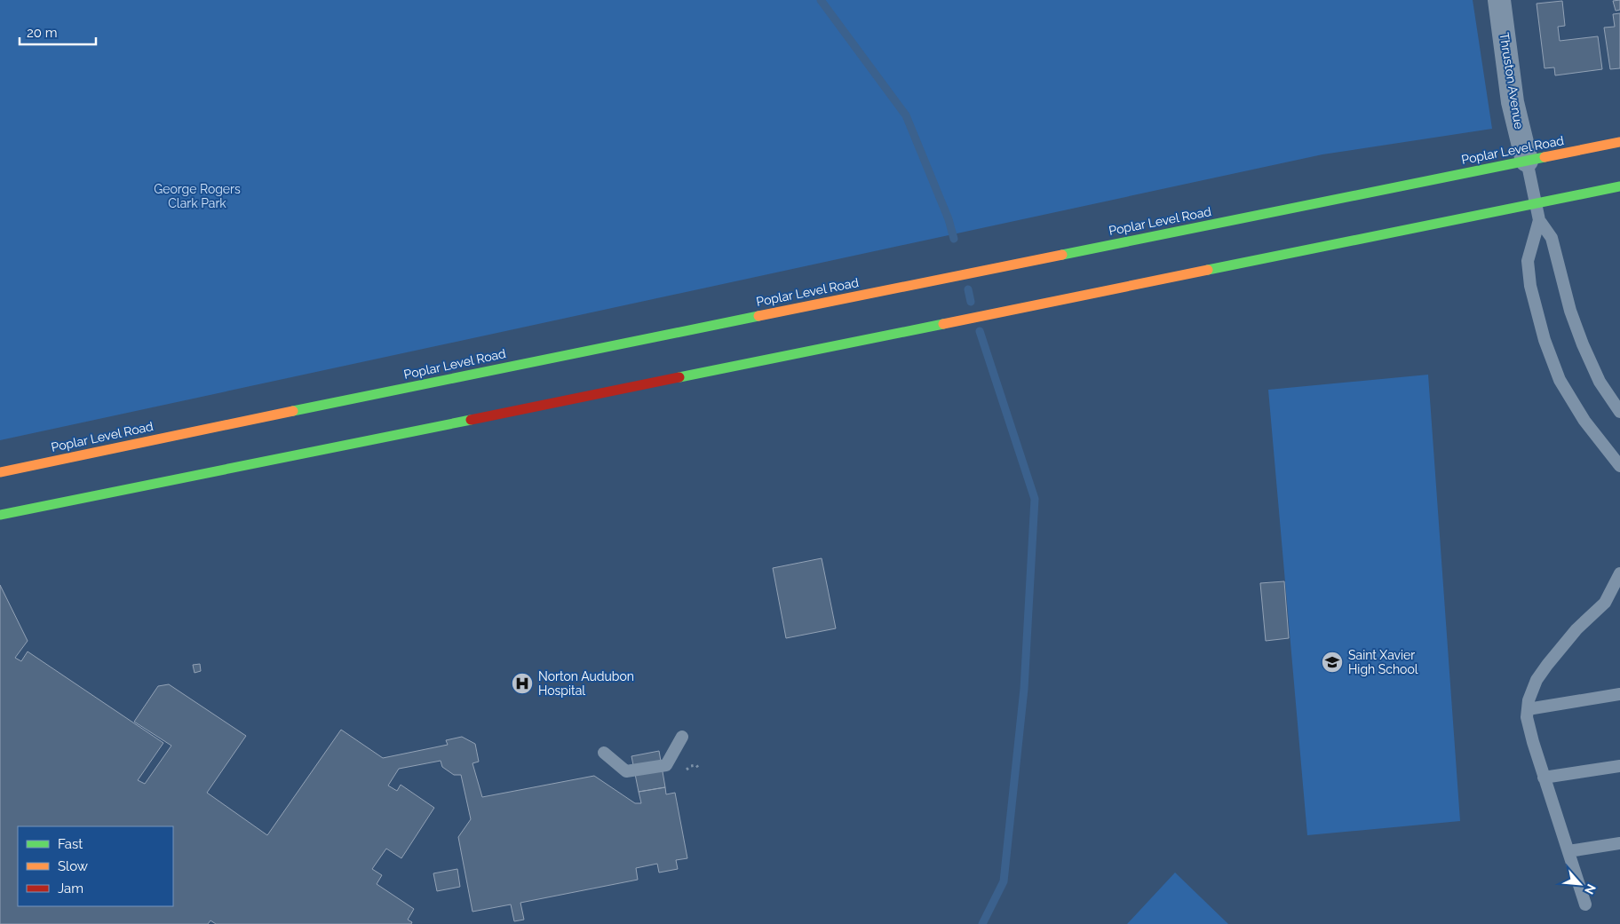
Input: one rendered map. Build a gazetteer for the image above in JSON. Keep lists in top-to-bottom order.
{
  "streets": {
    "main road": ["Poplar Level Road"],
    "street": ["Thruston Avenue"]
  },
  "crossings": [
    ["Thruston Avenue", "Poplar Level Road"]
  ],
  "parks": ["George Rogers Clark Park"],
  "places": {
    "school or university": ["Saint Xavier High School"],
    "hospital": ["Norton Audubon Hospital"]
  },
  "legend": ["Fast", "Slow", "Jam"],
  "scale_bar": "20 m",
  "north": "bottom right"
}
